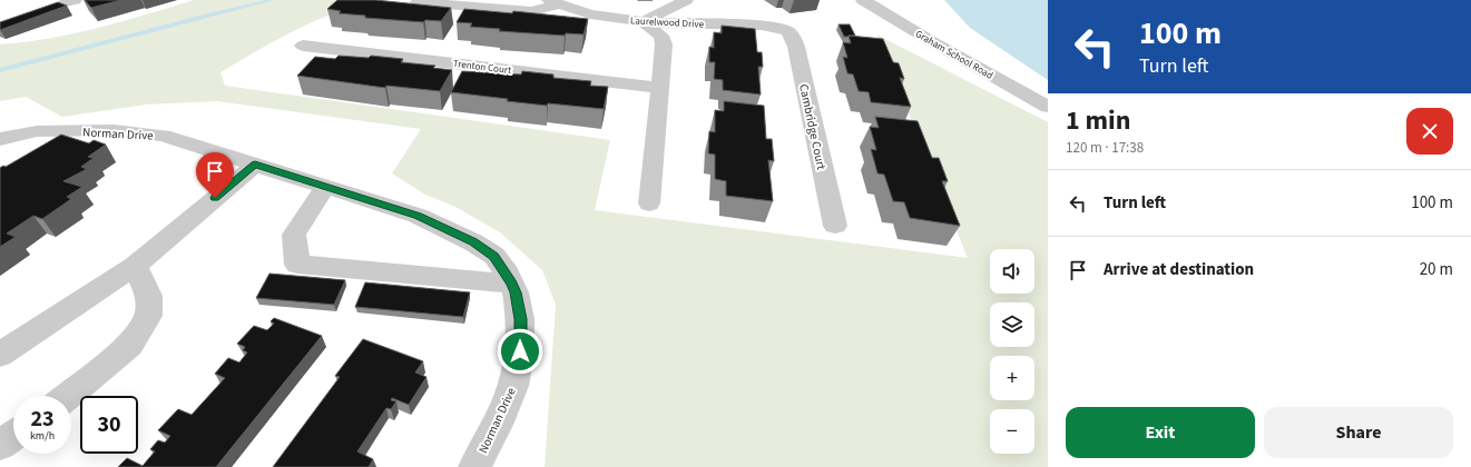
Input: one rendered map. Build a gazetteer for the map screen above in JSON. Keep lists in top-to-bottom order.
{
  "streets": {
    "street": [
      "Laurelwood Drive",
      "Graham School Road",
      "Trenton Court",
      "Cambridge Court",
      "Norman Drive"
    ]
  },
  "crossings": [
    ["Laurelwood Drive", "Cambridge Court"]
  ],
  "page": {
    "turn": ["100 m", "Turn left"],
    "heading": ["1 min", "120 m · 17:38"],
    "list": [
      {
        "name": "Turn left",
        "value": "100 m"
      },
      {
        "name": "Arrive at destination",
        "value": "20 m"
      }
    ],
    "map_buttons": ["+", "−"],
    "speed": "23 km/h",
    "limit": "30",
    "buttons": ["Exit", "Share"]
  }
}
